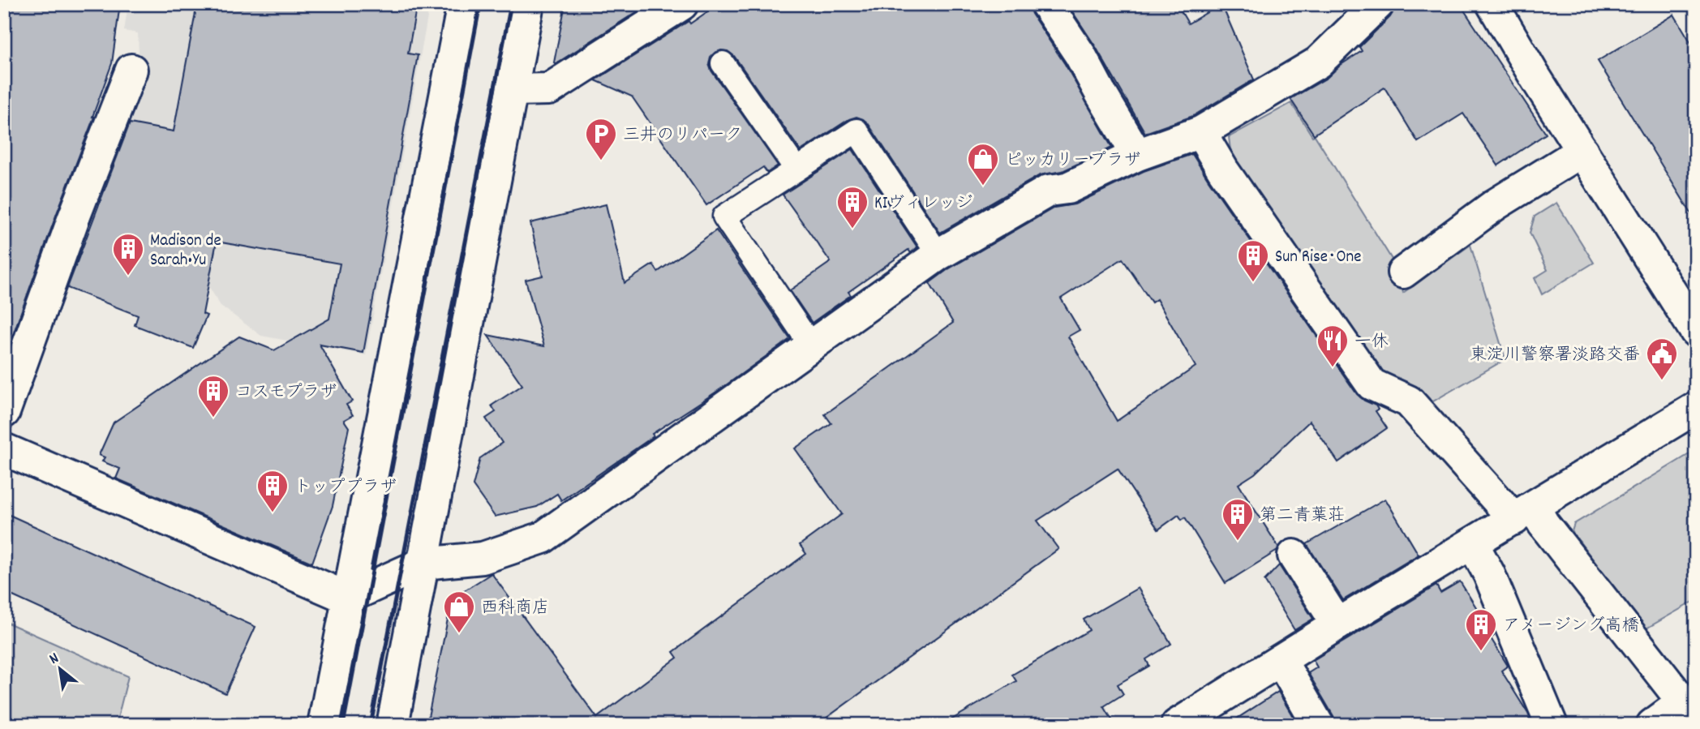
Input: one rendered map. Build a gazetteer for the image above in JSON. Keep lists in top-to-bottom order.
{
  "places": {
    "parking": ["三井のリパーク"],
    "shop": ["ピッカリープラザ", "西科商店"],
    "building": [
      "KIヴィレッジ",
      "Madison de Sarah•Yu",
      "Sun Rise･One",
      "コスモプラザ",
      "トッププラザ",
      "第二青葉荘",
      "アメージング高橋"
    ],
    "restaurant": ["一休"],
    "public building": ["東淀川警察署淡路交番"]
  },
  "north": "top left"
}
